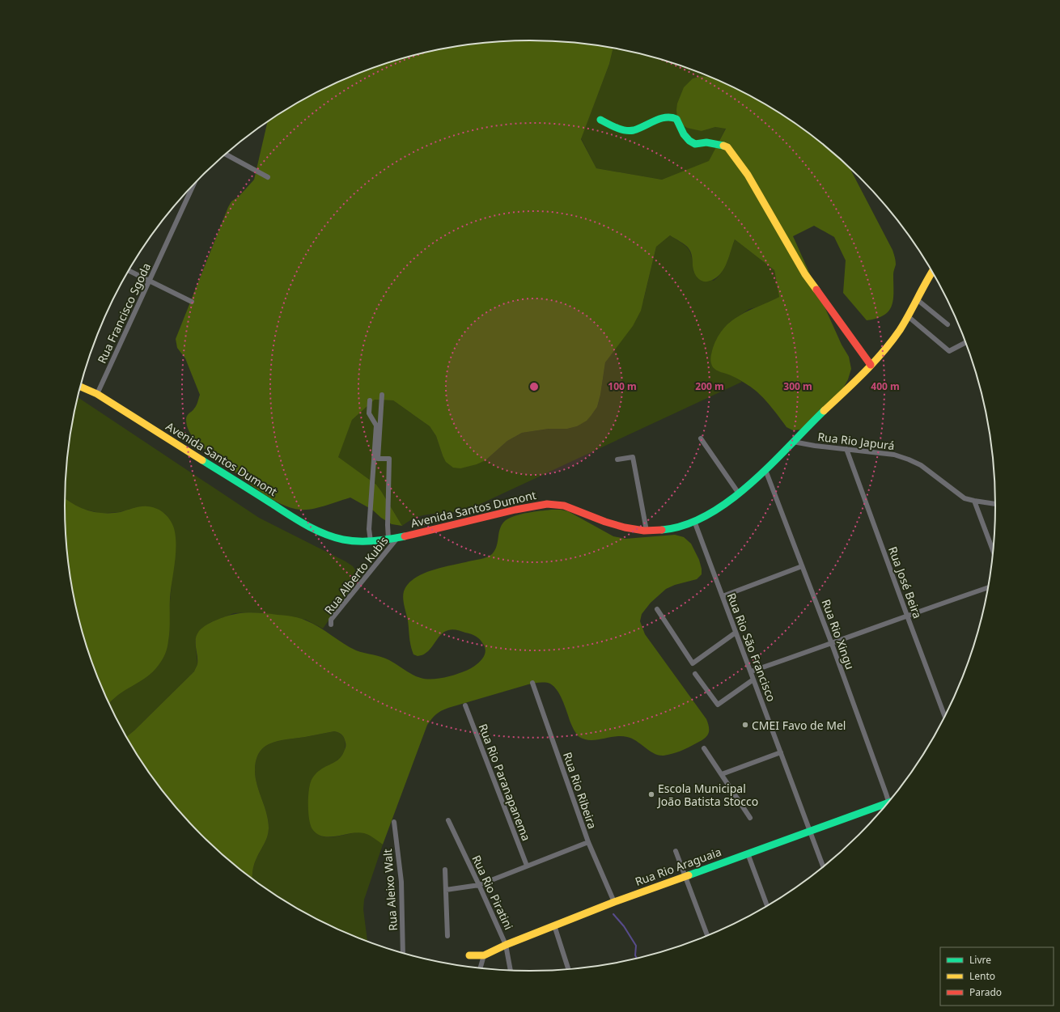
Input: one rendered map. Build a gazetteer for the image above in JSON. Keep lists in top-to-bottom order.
{
  "streets": {
    "street": [
      "Rua Francisco Sgoda",
      "Rua Rio Japurá",
      "Avenida Santos Dumont",
      "Rua Alberto Kubis",
      "Rua José Beira",
      "Rua Rio Xingu",
      "Rua Rio São Francisco",
      "Rua Rio Paranapanema",
      "Rua Rio Ribeira",
      "Rua Rio Araguaia",
      "Rua Aleixo Walt",
      "Rua Rio Piratini"
    ]
  },
  "crossings": [
    ["Rua Francisco Sgoda", "Avenida Santos Dumont"],
    ["Rua Rio Japurá", "Avenida Santos Dumont"],
    ["Rua Rio Japurá", "Rua José Beira"],
    ["Avenida Santos Dumont", "Rua Alberto Kubis"],
    ["Avenida Santos Dumont", "Rua Rio Xingu"],
    ["Avenida Santos Dumont", "Rua Rio São Francisco"],
    ["Rua Rio São Francisco", "Rua Rio Araguaia"],
    ["Rua Rio Ribeira", "Rua Rio Araguaia"],
    ["Rua Rio Araguaia", "Rua Rio Piratini"]
  ],
  "places": ["CMEI Favo de Mel", "Escola Municipal João Batista Stocco"],
  "legend": ["Livre", "Lento", "Parado"],
  "rings": [
    "100 m",
    "200 m",
    "300 m",
    "400 m"
  ]
}
